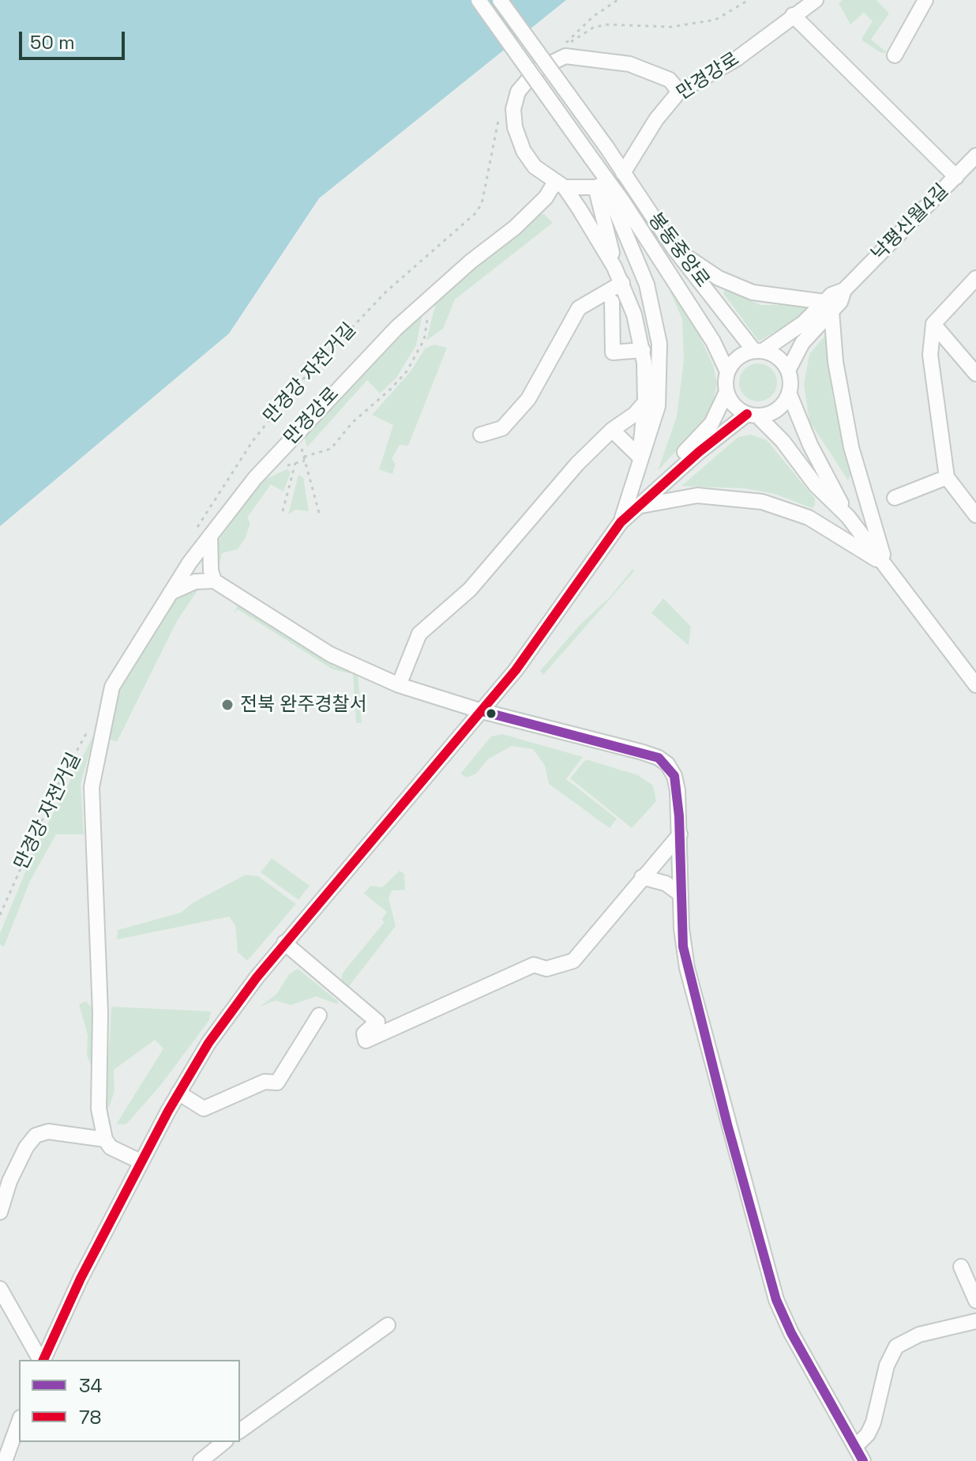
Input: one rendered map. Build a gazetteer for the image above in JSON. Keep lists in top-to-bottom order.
{
  "streets": {
    "street": ["만경강로", "낙평신월4길", "봉동중앙로"],
    "path": ["만경강 자전거길"]
  },
  "crossings": [
    ["만경강로", "봉동중앙로"],
    ["낙평신월4길", "봉동중앙로"]
  ],
  "places": ["전북 완주경찰서"],
  "lines": ["transit line 78", "transit line 34"],
  "legend": ["34", "78"],
  "scale_bar": "50 m"
}
